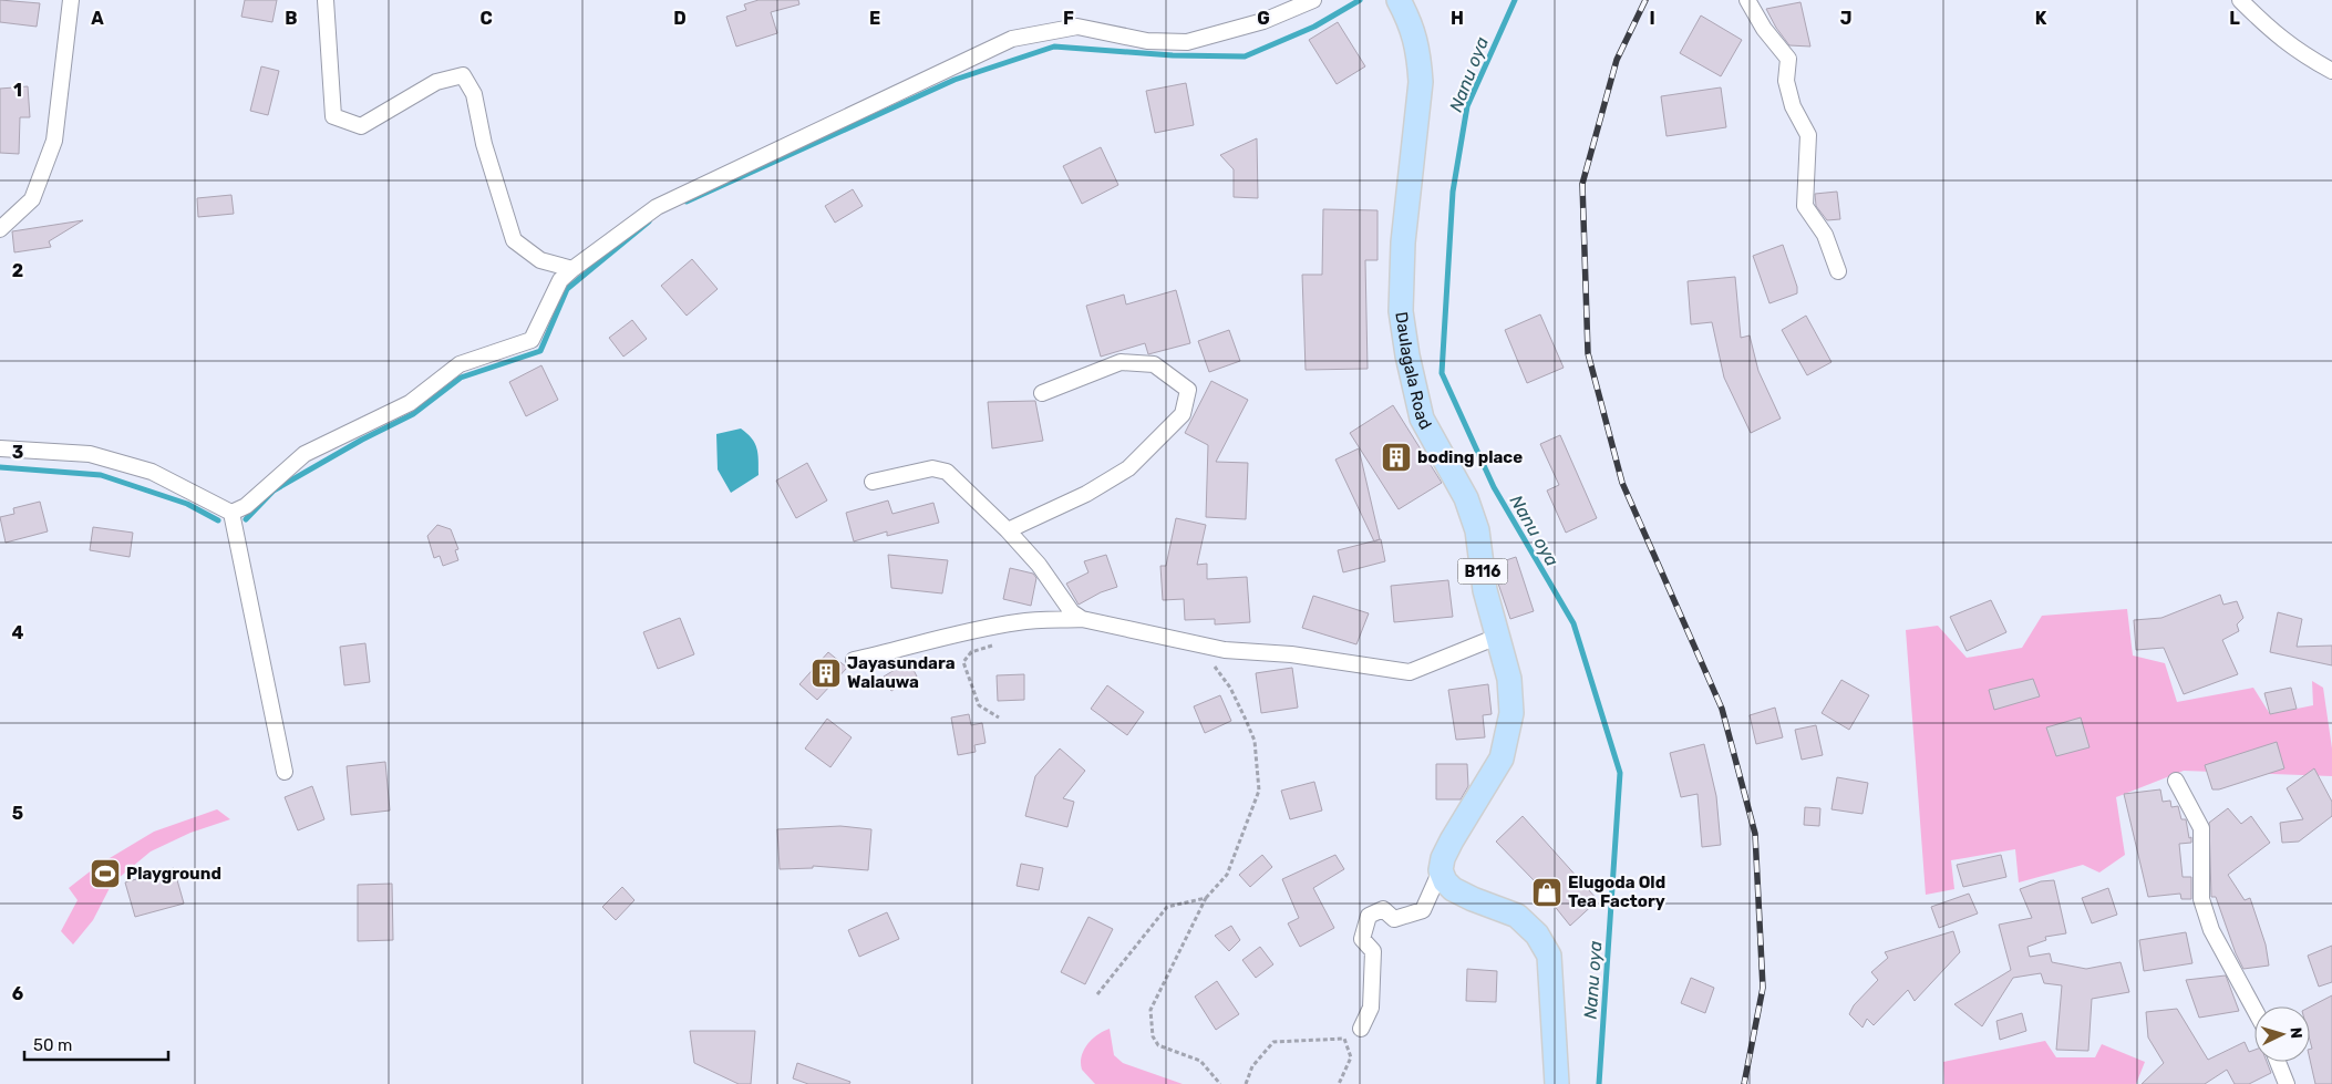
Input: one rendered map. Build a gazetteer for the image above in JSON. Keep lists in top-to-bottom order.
{
  "streets": {
    "main road": ["Daulagala Road", "B116"]
  },
  "water": ["Nanu oya"],
  "places": {
    "building": ["boding place", "Jayasundara Walauwa"],
    "sports": ["Playground"],
    "shop": ["Elugoda Old Tea Factory"]
  },
  "scale_bar": "50 m",
  "north": "right",
  "grid": {
    "columns": [
      "A",
      "B",
      "C",
      "D",
      "E",
      "F",
      "G",
      "H",
      "I",
      "J",
      "K",
      "L"
    ],
    "rows": [
      "1",
      "2",
      "3",
      "4",
      "5",
      "6"
    ]
  }
}
